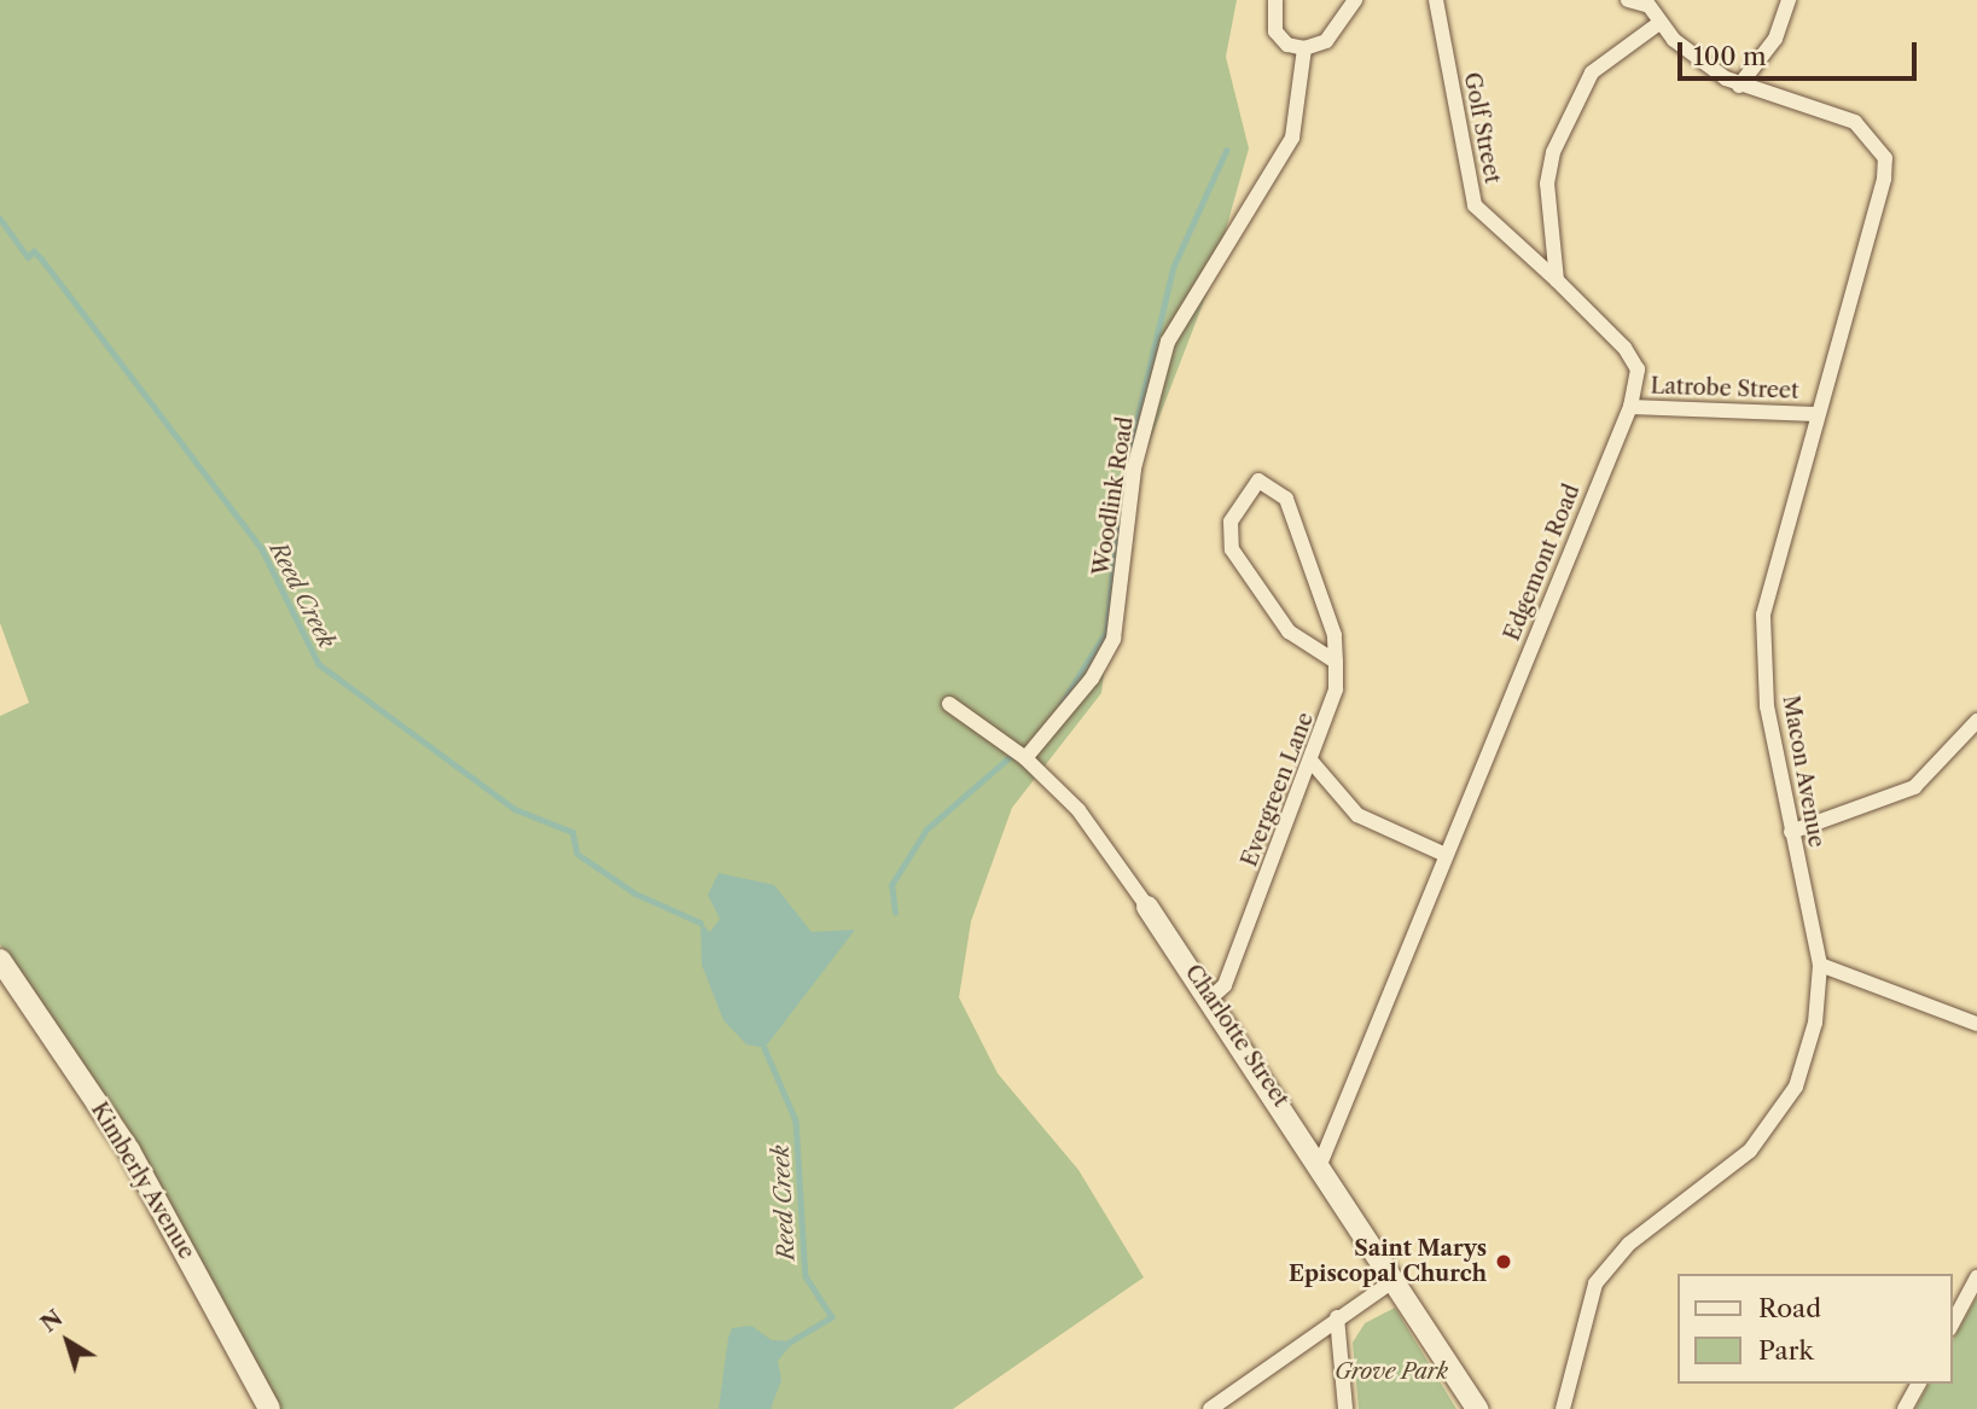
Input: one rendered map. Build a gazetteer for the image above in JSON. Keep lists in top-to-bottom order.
{
  "streets": {
    "street": [
      "Golf Street",
      "Latrobe Street",
      "Woodlink Road",
      "Edgemont Road",
      "Macon Avenue",
      "Evergreen Lane",
      "Charlotte Street",
      "Kimberly Avenue"
    ]
  },
  "crossings": [
    ["Golf Street", "Edgemont Road"],
    ["Latrobe Street", "Edgemont Road"],
    ["Latrobe Street", "Macon Avenue"],
    ["Woodlink Road", "Charlotte Street"],
    ["Edgemont Road", "Charlotte Street"],
    ["Evergreen Lane", "Charlotte Street"]
  ],
  "water": ["Reed Creek"],
  "parks": ["Grove Park"],
  "places": ["Saint Marys Episcopal Church"],
  "legend": ["Road", "Park"],
  "scale_bar": "100 m",
  "north": "top left"
}
